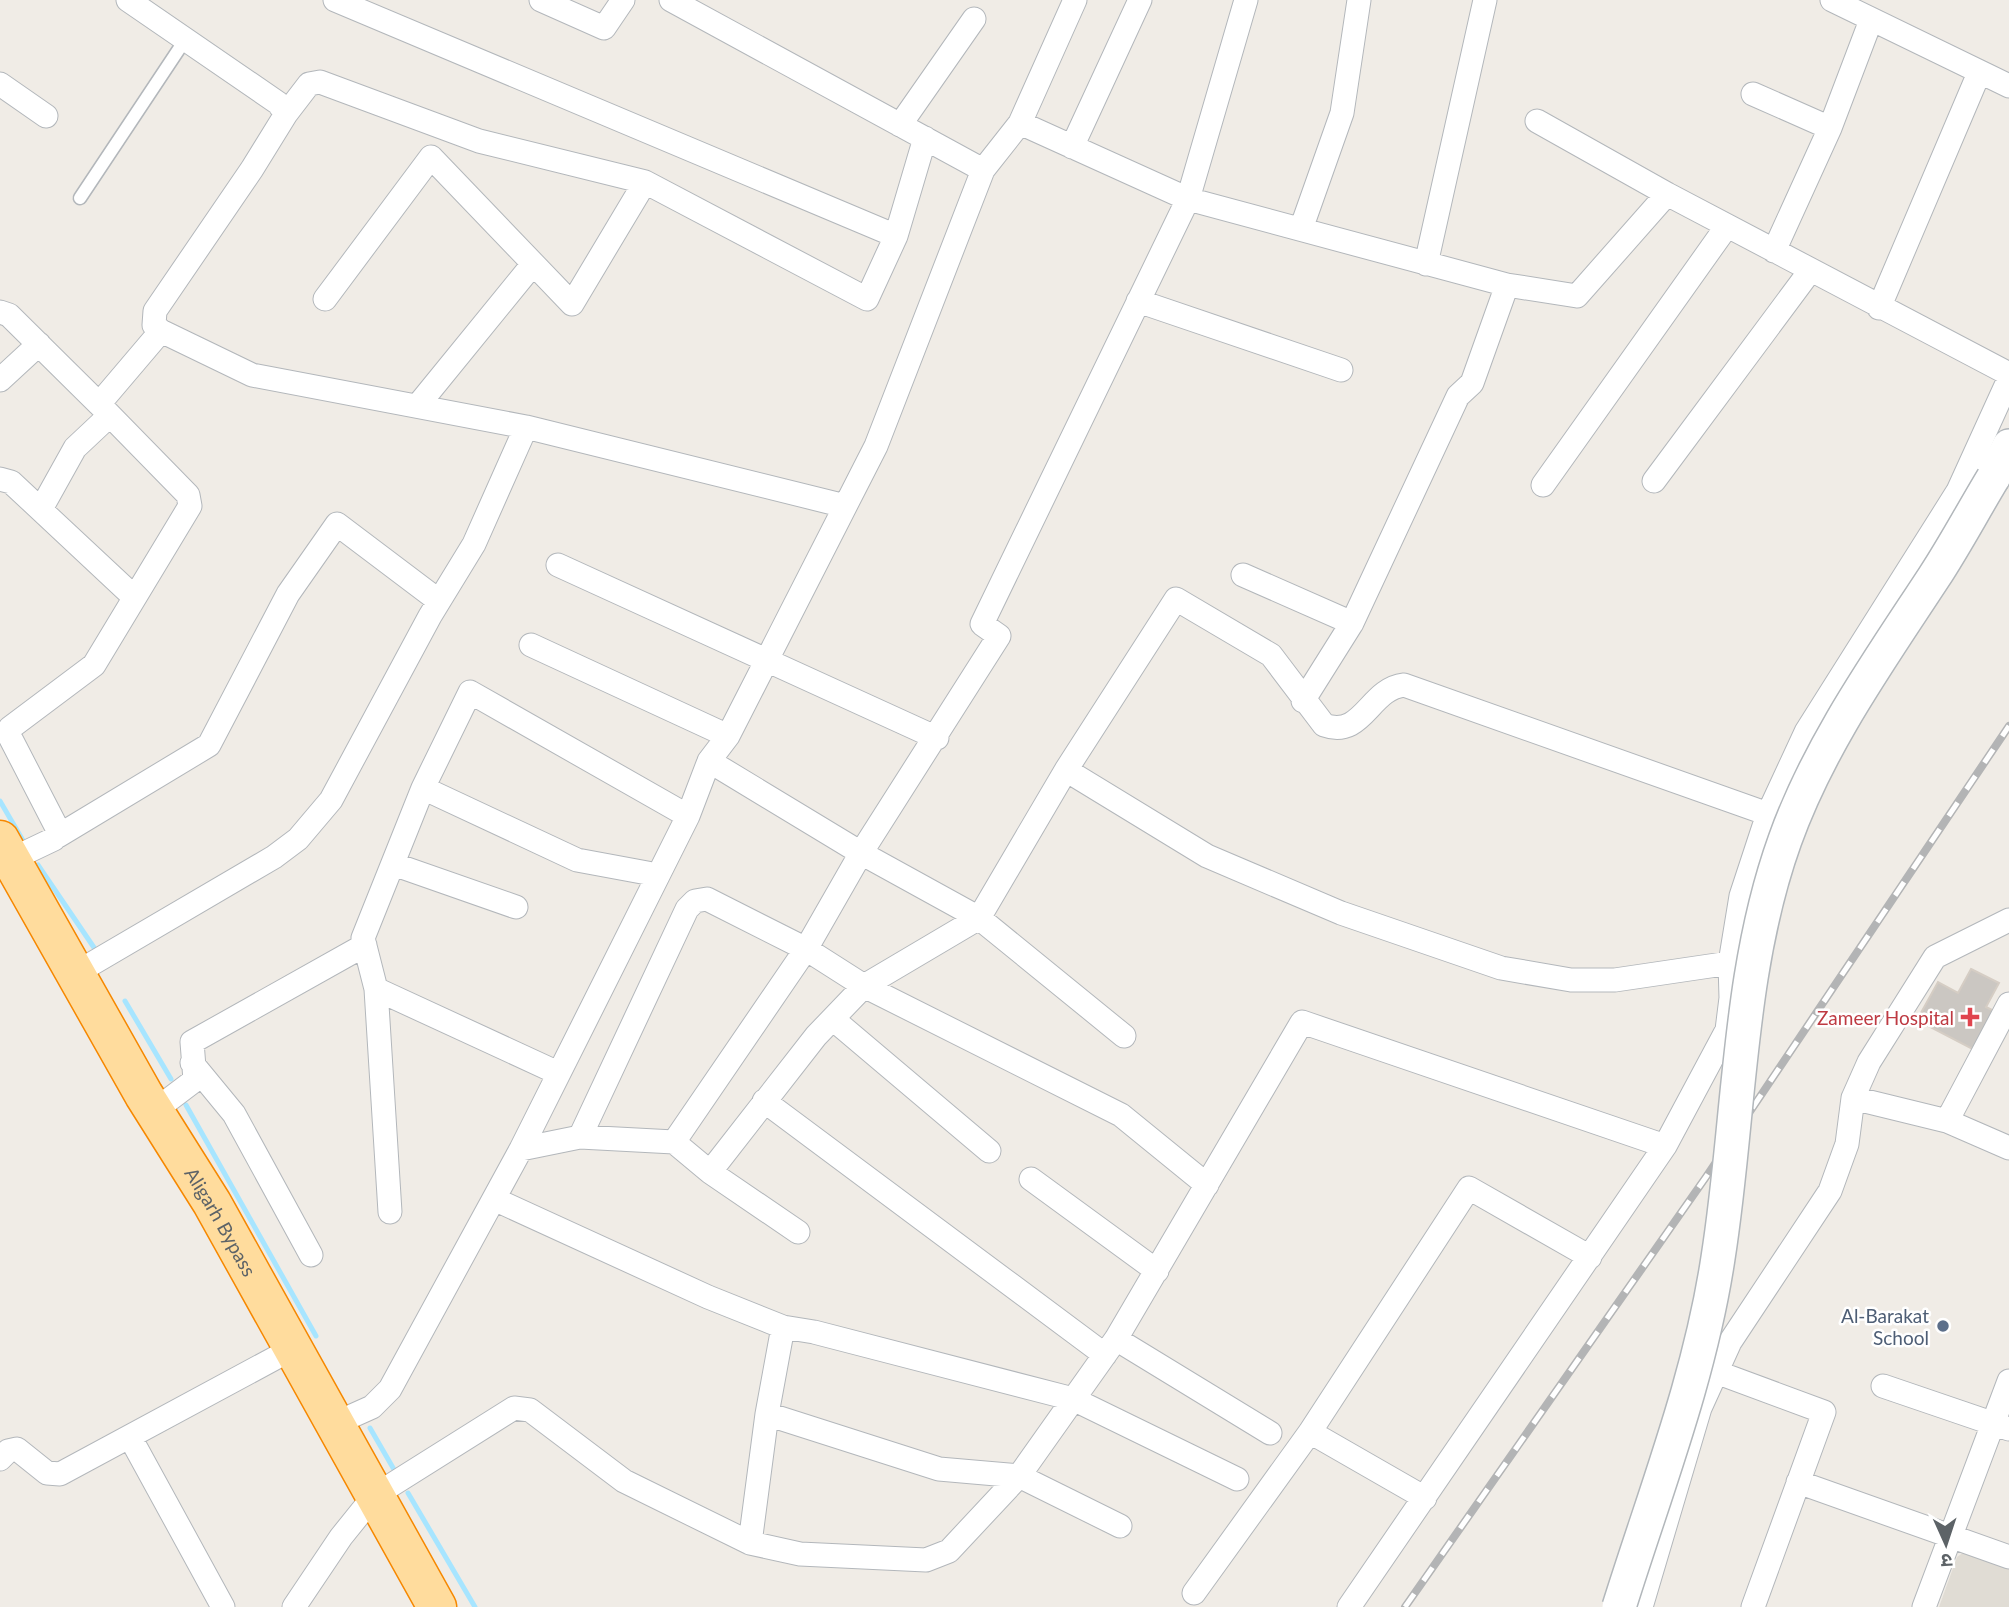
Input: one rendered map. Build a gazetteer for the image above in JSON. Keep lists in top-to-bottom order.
{
  "streets": {
    "highway": ["Aligarh Bypass"]
  },
  "places": {
    "health": ["Zameer Hospital"],
    "other": ["Al-Barakat School"]
  },
  "north": "bottom"
}
